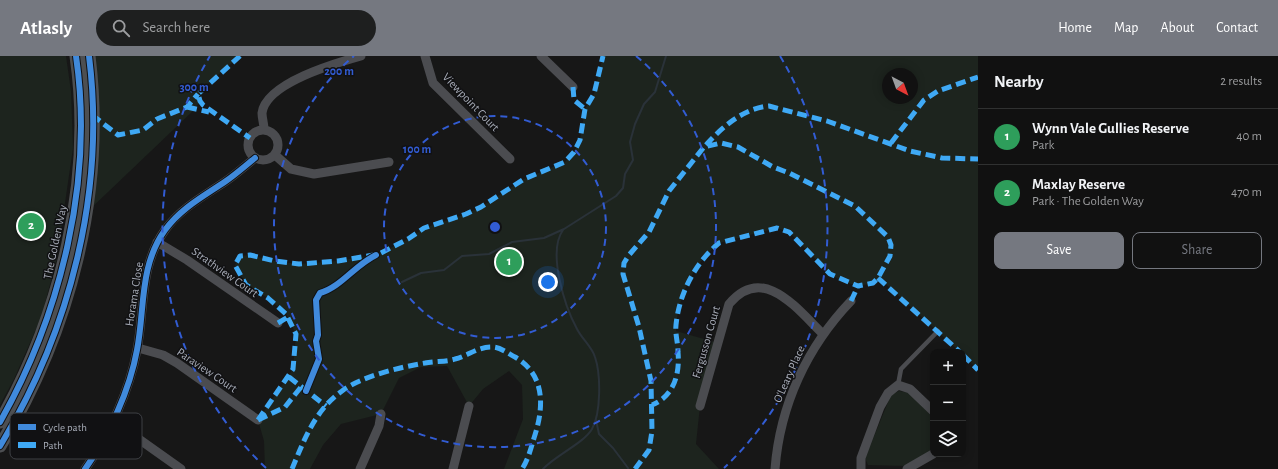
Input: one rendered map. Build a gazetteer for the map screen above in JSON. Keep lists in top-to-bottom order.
{
  "streets": {
    "main road": ["The Golden Way"],
    "street": [
      "Viewpoint Court",
      "Strathview Court",
      "Horama Close",
      "Fergusson Court",
      "Paraview Court",
      "O'Leary Place"
    ]
  },
  "crossings": [
    ["Strathview Court", "Horama Close"],
    ["Horama Close", "Paraview Court"],
    ["Fergusson Court", "O'Leary Place"]
  ],
  "legend": ["Cycle path", "Path"],
  "north": "bottom right",
  "page": {
    "header": "Atlasly",
    "search": "Search here",
    "nav": [
      "Home",
      "Map",
      "About",
      "Contact"
    ],
    "heading": ["Nearby", "2 results"],
    "list": [
      {
        "mark": "1",
        "name": "Wynn Vale Gullies Reserve",
        "note": "Park",
        "value": "40 m"
      },
      {
        "mark": "2",
        "name": "Maxlay Reserve",
        "note": "Park · The Golden Way",
        "value": "470 m"
      }
    ],
    "pins": ["2", "1"],
    "buttons": ["Save", "Share"],
    "map_buttons": ["+", "−"]
  },
  "rings": ["200 m", "300 m", "100 m"]
}
